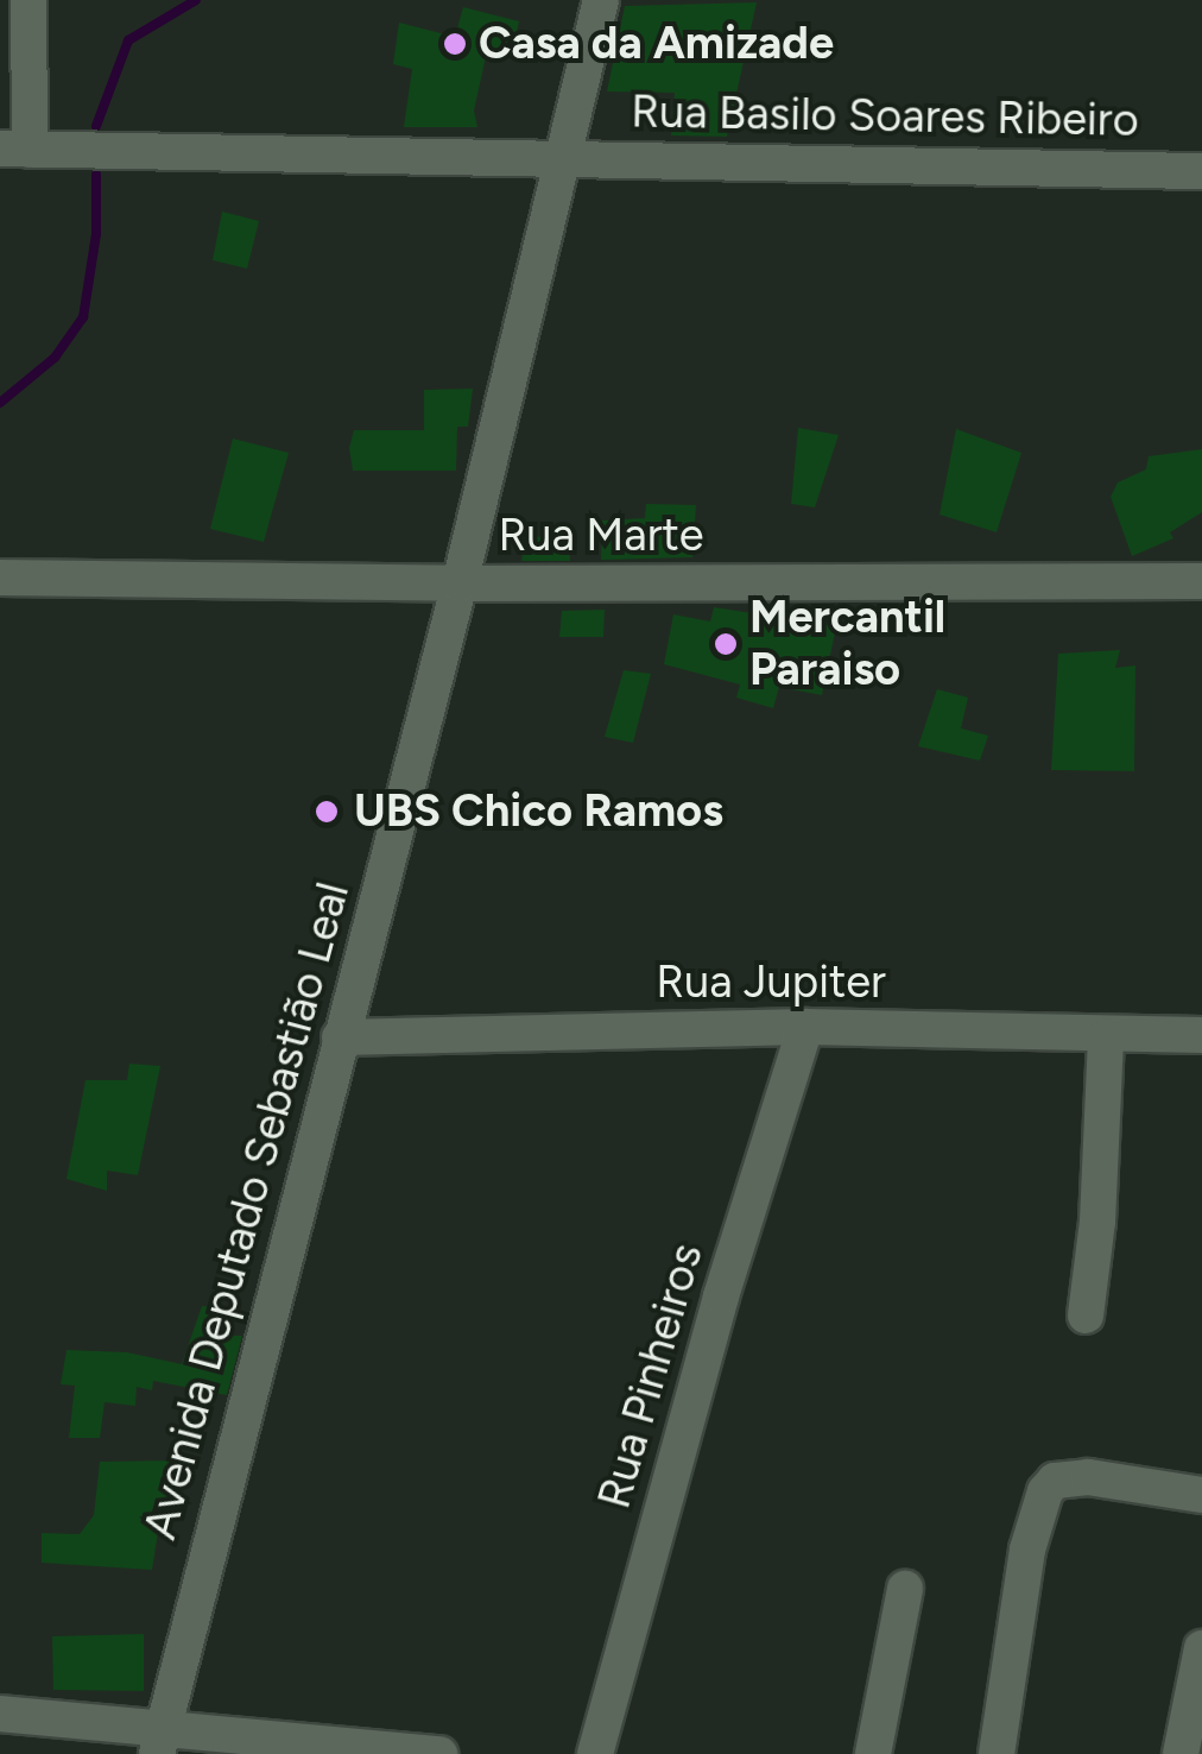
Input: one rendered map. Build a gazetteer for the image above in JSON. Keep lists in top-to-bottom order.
{
  "streets": {
    "street": [
      "Rua Basilo Soares Ribeiro",
      "Rua Marte",
      "Rua Jupiter",
      "Avenida Deputado Sebastião Leal",
      "Rua Pinheiros"
    ]
  },
  "crossings": [
    ["Rua Basilo Soares Ribeiro", "Avenida Deputado Sebastião Leal"],
    ["Rua Marte", "Avenida Deputado Sebastião Leal"],
    ["Rua Jupiter", "Avenida Deputado Sebastião Leal"],
    ["Rua Jupiter", "Rua Pinheiros"]
  ],
  "places": ["Casa da Amizade", "Mercantil Paraiso", "UBS Chico Ramos"]
}
